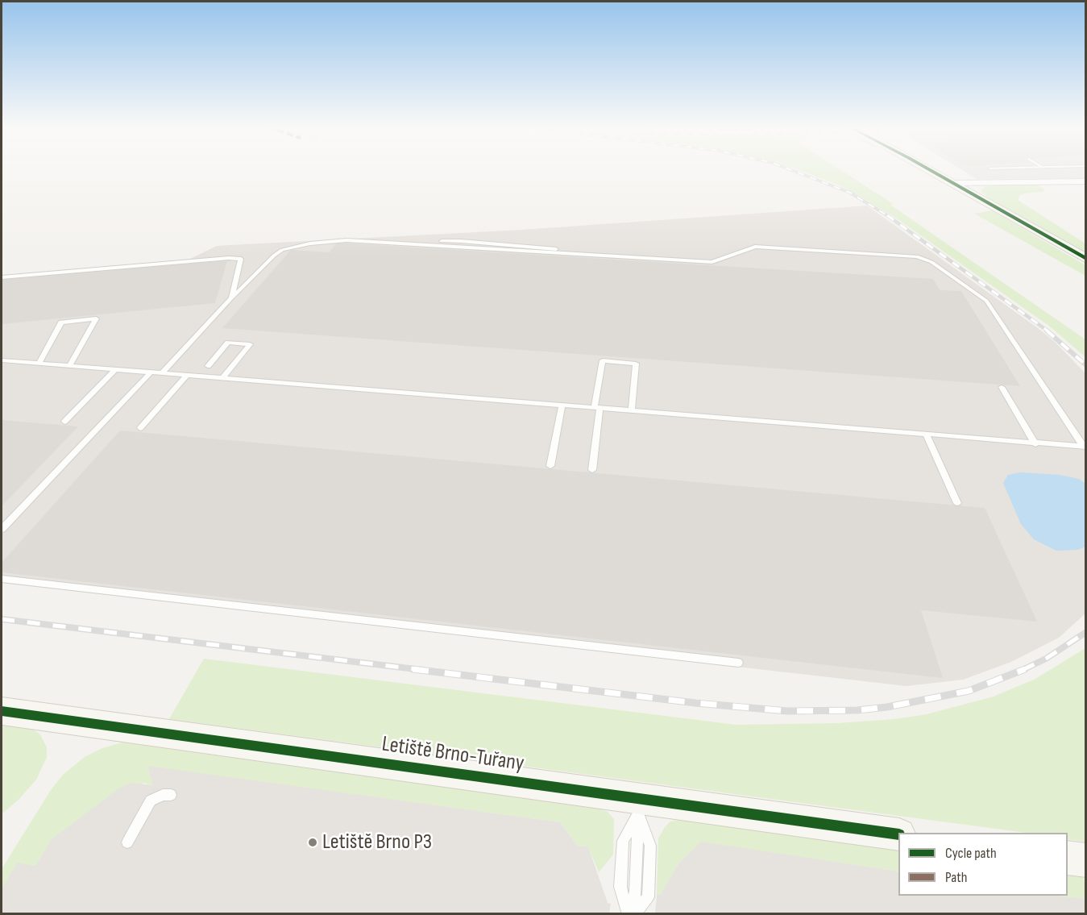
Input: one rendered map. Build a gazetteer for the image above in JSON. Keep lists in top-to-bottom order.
{
  "streets": {
    "street": ["Letiště Brno-Tuřany"]
  },
  "places": ["Letiště Brno P3"],
  "legend": ["Cycle path", "Path"]
}
